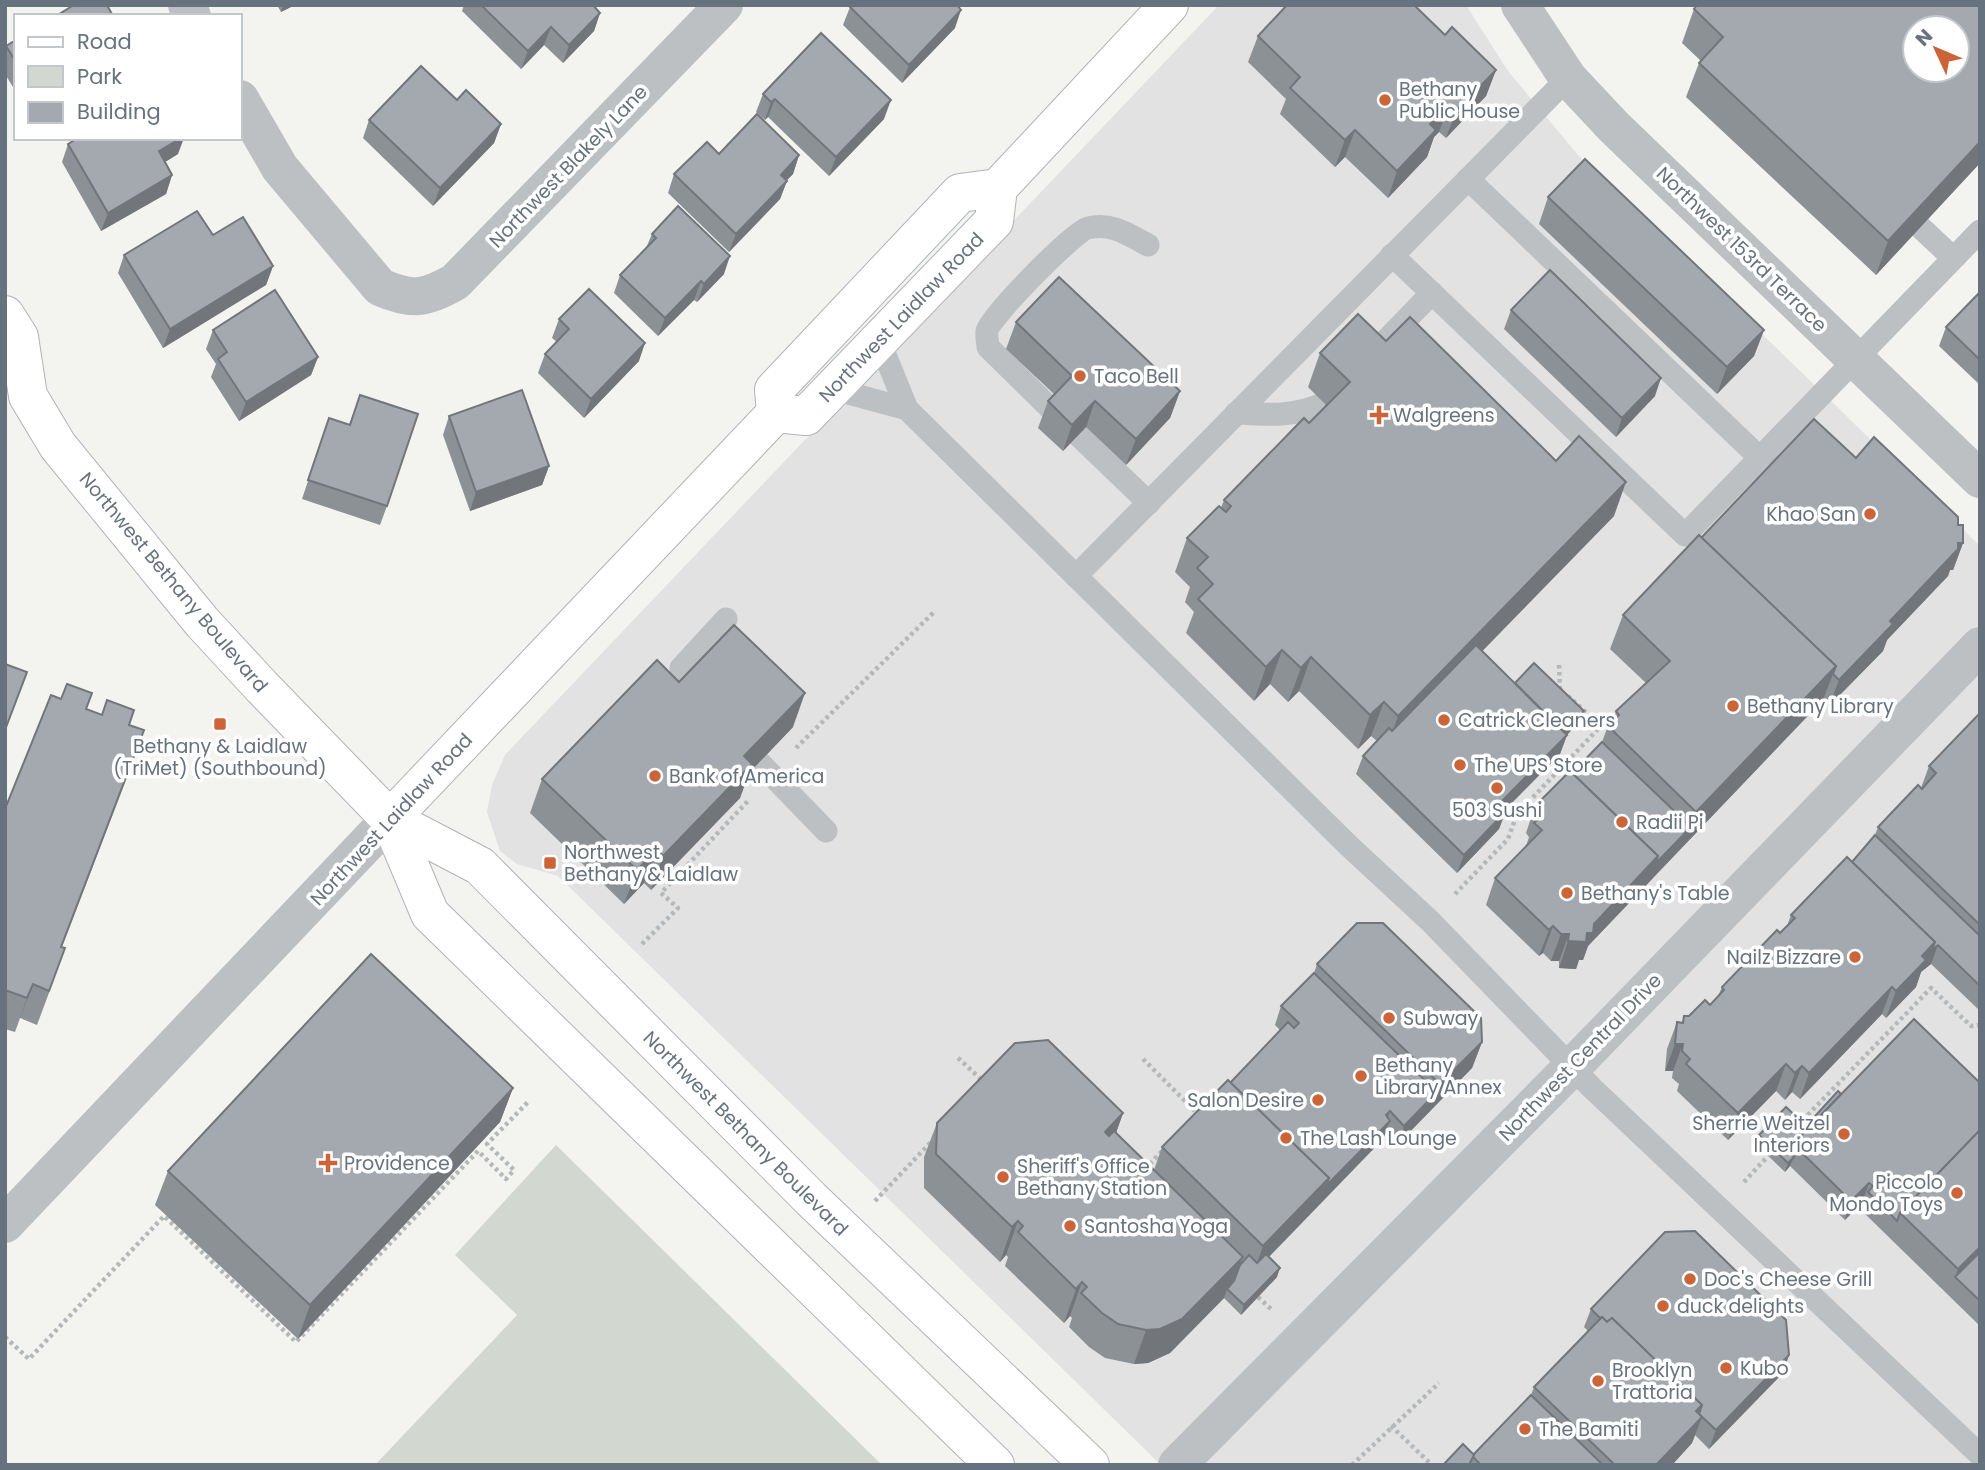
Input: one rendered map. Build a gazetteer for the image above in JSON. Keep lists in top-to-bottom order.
{
  "streets": {
    "main road": ["Northwest Laidlaw Road", "Northwest Bethany Boulevard"],
    "street": ["Northwest Blakely Lane", "Northwest 153rd Terrace", "Northwest Central Drive"]
  },
  "crossings": [
    ["Northwest Laidlaw Road", "Northwest Bethany Boulevard"]
  ],
  "places": {
    "other": [
      "Bethany Public House",
      "Taco Bell",
      "Khao San",
      "Bethany Library",
      "Catrick Cleaners",
      "The UPS Store",
      "Bank of America",
      "503 Sushi",
      "Radii Pi",
      "Bethany's Table",
      "Nailz Bizzare",
      "Subway",
      "Bethany Library Annex",
      "Salon Desire",
      "Sherrie Weitzel Interiors",
      "The Lash Lounge",
      "Sheriff's Office Bethany Station",
      "Piccolo Mondo Toys",
      "Santosha Yoga",
      "Doc's Cheese Grill",
      "duck delights",
      "Kubo",
      "Brooklyn Trattoria",
      "The Bamiti"
    ],
    "health": ["Walgreens", "Providence"],
    "transit": ["Bethany & Laidlaw (TriMet) (Southbound)", "Northwest Bethany & Laidlaw"]
  },
  "legend": ["Road", "Park", "Building"],
  "north": "top left"
}
